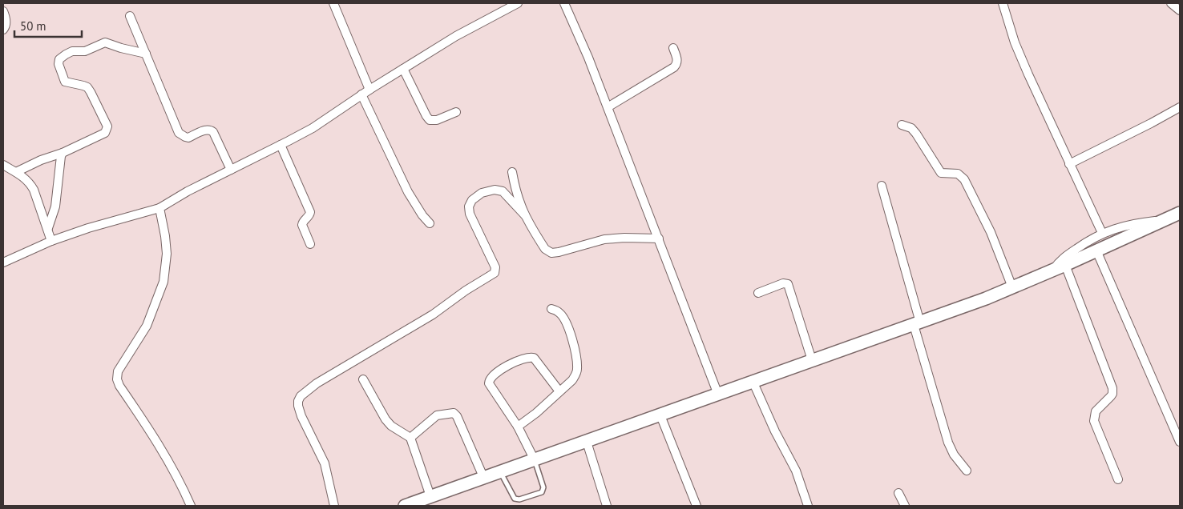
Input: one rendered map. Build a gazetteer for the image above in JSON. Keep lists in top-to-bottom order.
{
  "scale_bar": "50 m"
}
